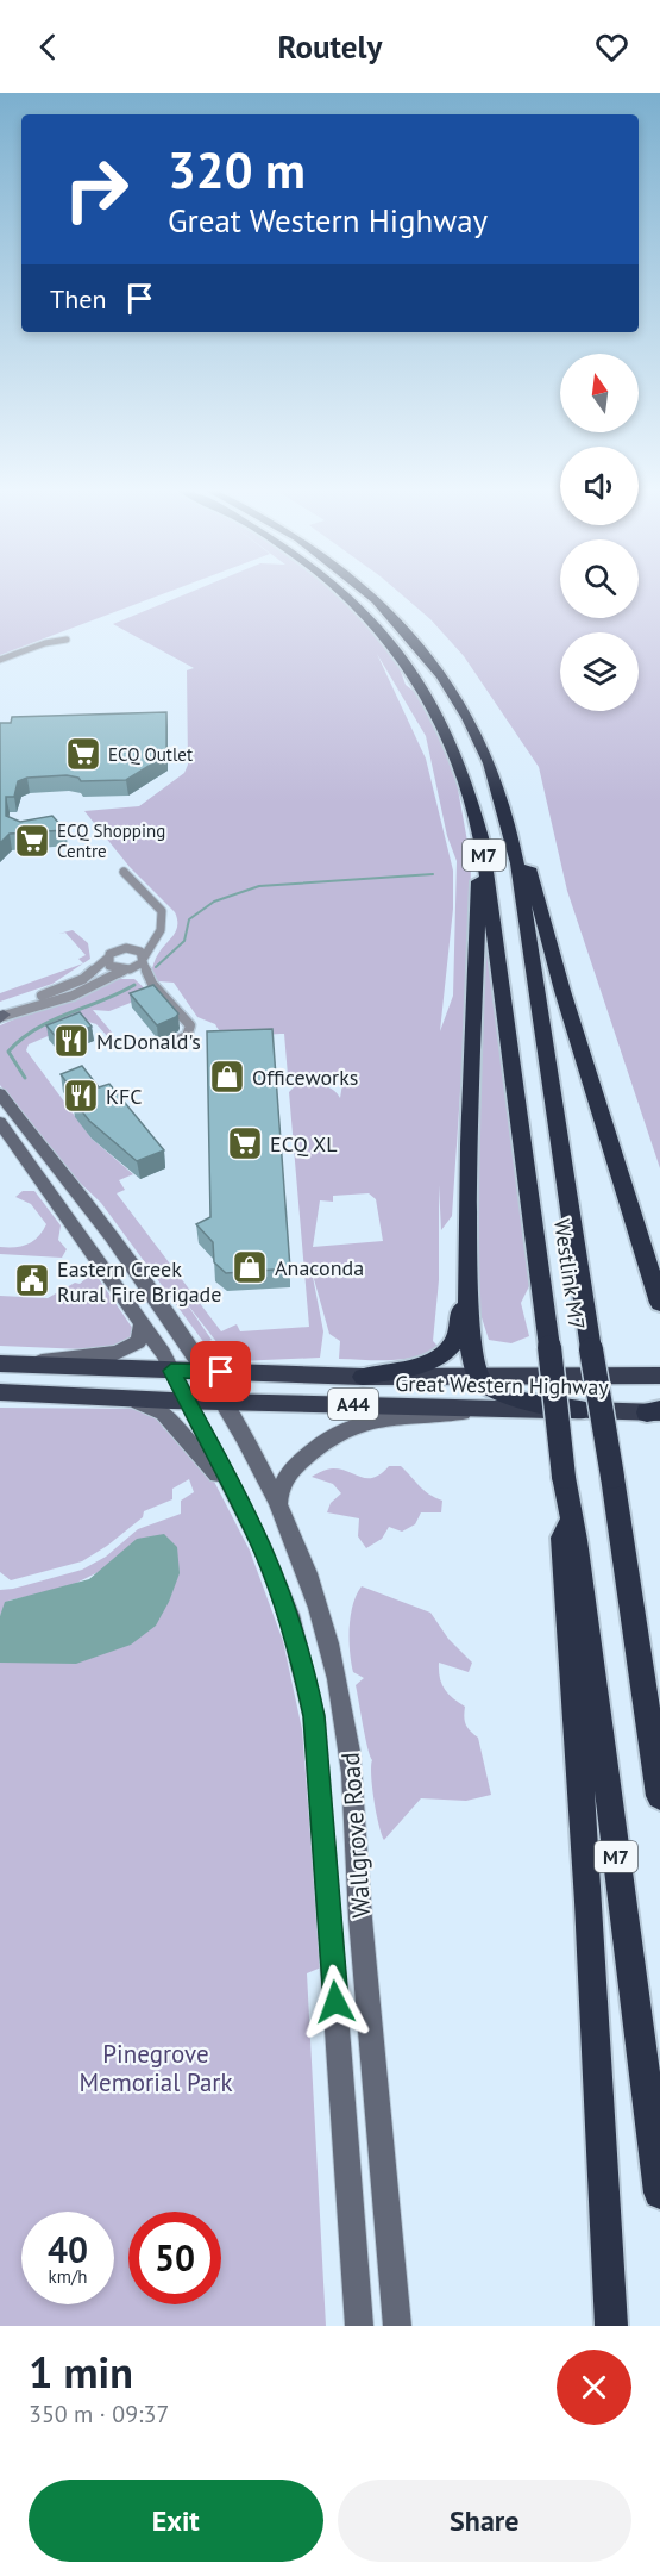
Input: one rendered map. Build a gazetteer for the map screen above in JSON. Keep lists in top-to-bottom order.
{
  "streets": {
    "highway": [
      "M7",
      "Westlink M7",
      "Great Western Highway",
      "A44"
    ],
    "main road": ["Wallgrove Road"]
  },
  "crossings": [
    ["M7", "Westlink M7"],
    ["M7", "Great Western Highway"],
    ["Great Western Highway", "Wallgrove Road"]
  ],
  "parks": ["Pinegrove Memorial Park"],
  "places": {
    "supermarket": ["ECQ Outlet", "ECQ Shopping Centre", "ECQ XL"],
    "restaurant": ["McDonald's", "KFC"],
    "shop": ["Officeworks", "Anaconda"],
    "public building": ["Eastern Creek Rural Fire Brigade"]
  },
  "north": "top",
  "page": {
    "header": "Routely",
    "turn": ["320 m", "Great Western Highway"],
    "then": "Then",
    "speed": "40 km/h",
    "limit": "50",
    "heading": ["1 min", "350 m · 09:37"],
    "buttons": ["Exit", "Share"]
  }
}
